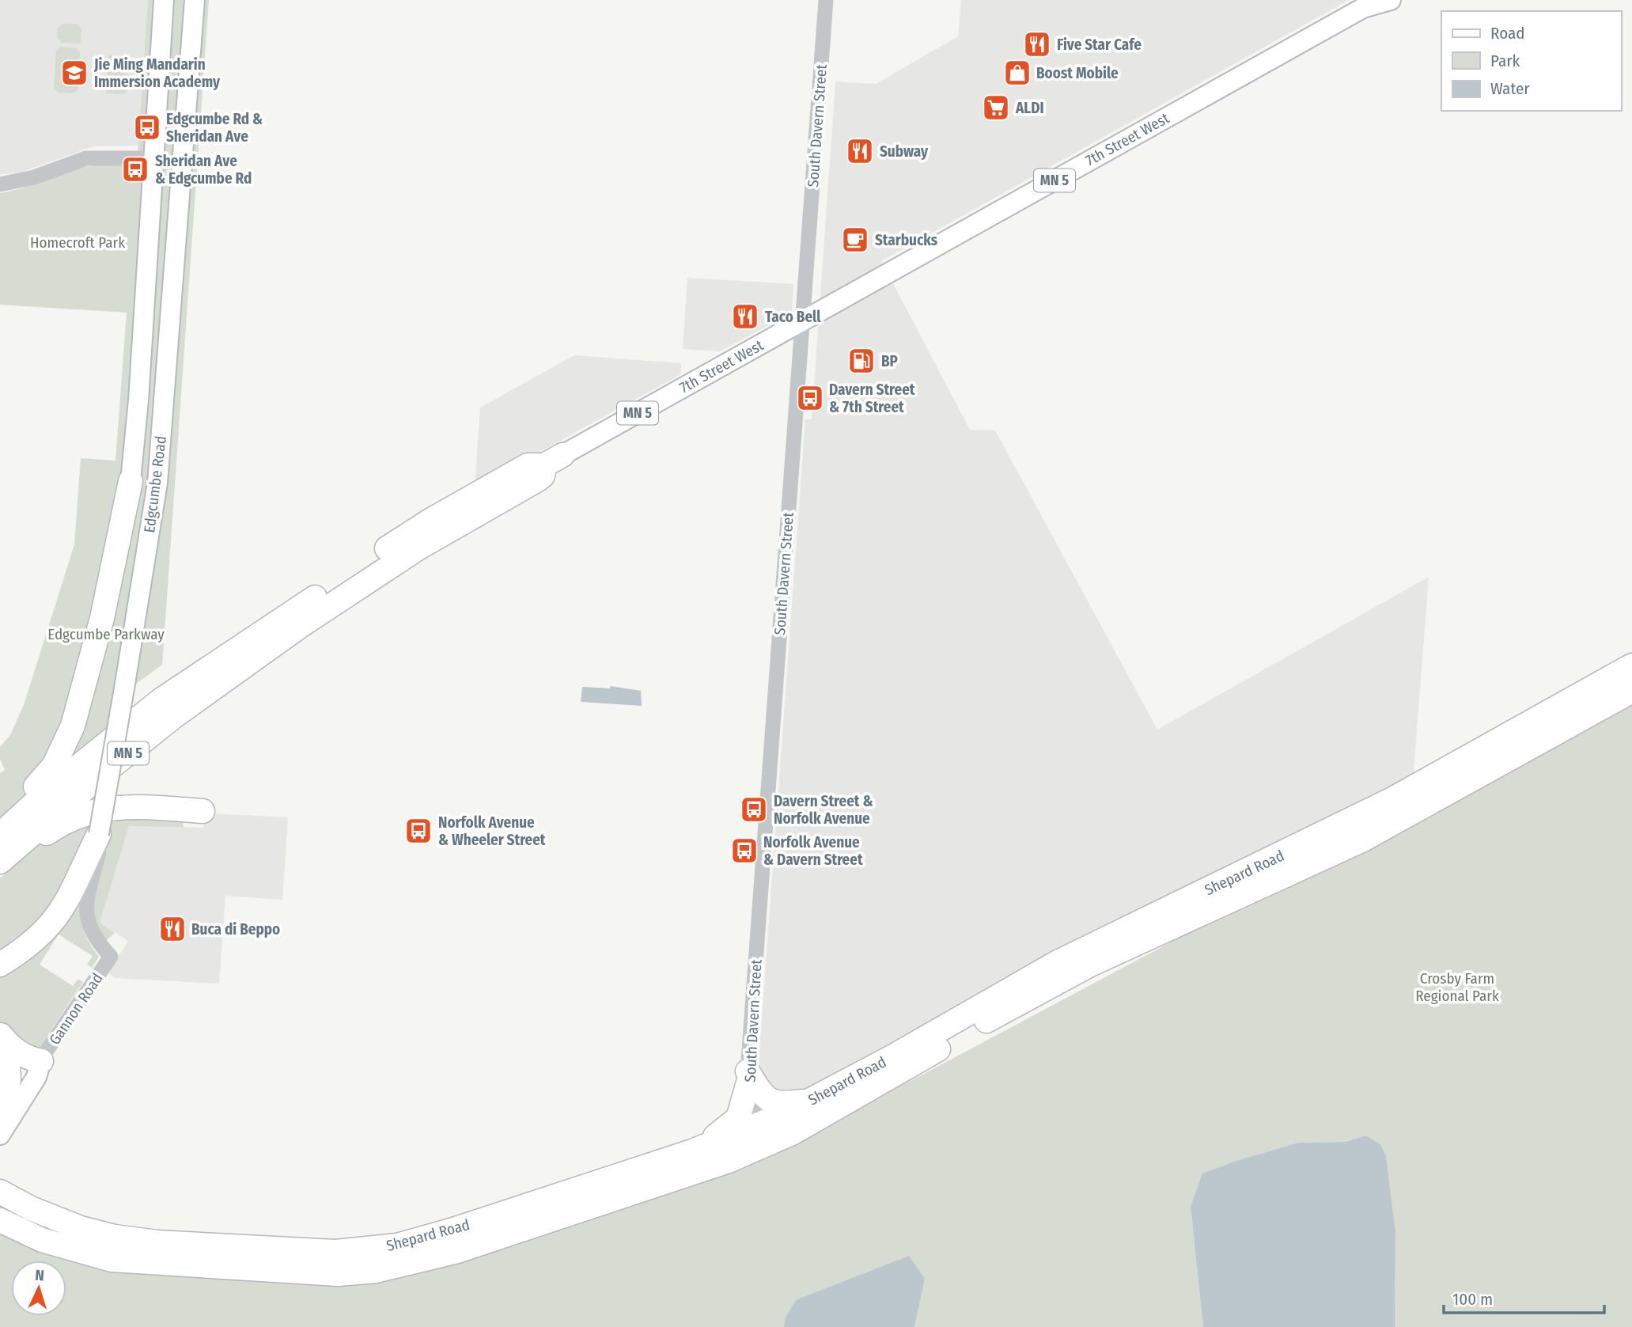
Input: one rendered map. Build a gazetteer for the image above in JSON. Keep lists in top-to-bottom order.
{
  "streets": {
    "highway": ["MN 5", "Shepard Road"],
    "main road": ["7th Street West", "Edgcumbe Road", "Gannon Road"],
    "street": ["South Davern Street"]
  },
  "crossings": [
    ["South Davern Street", "7th Street West"],
    ["South Davern Street", "Shepard Road"],
    ["7th Street West", "MN 5"],
    ["Edgcumbe Road", "Gannon Road"]
  ],
  "parks": ["Homecroft Park", "Edgcumbe Parkway", "Crosby Farm Regional Park"],
  "places": {
    "restaurant": [
      "Five Star Cafe",
      "Subway",
      "Taco Bell",
      "Buca di Beppo"
    ],
    "school or university": ["Jie Ming Mandarin Immersion Academy"],
    "shop": ["Boost Mobile"],
    "supermarket": ["ALDI"],
    "bus stop": [
      "Edgcumbe Rd & Sheridan Ave",
      "Sheridan Ave & Edgcumbe Rd",
      "Davern Street & 7th Street",
      "Davern Street & Norfolk Avenue",
      "Norfolk Avenue & Wheeler Street",
      "Norfolk Avenue & Davern Street"
    ],
    "cafe": ["Starbucks"],
    "fuel station": ["BP"]
  },
  "legend": ["Road", "Park", "Water"],
  "scale_bar": "100 m",
  "north": "top"
}
